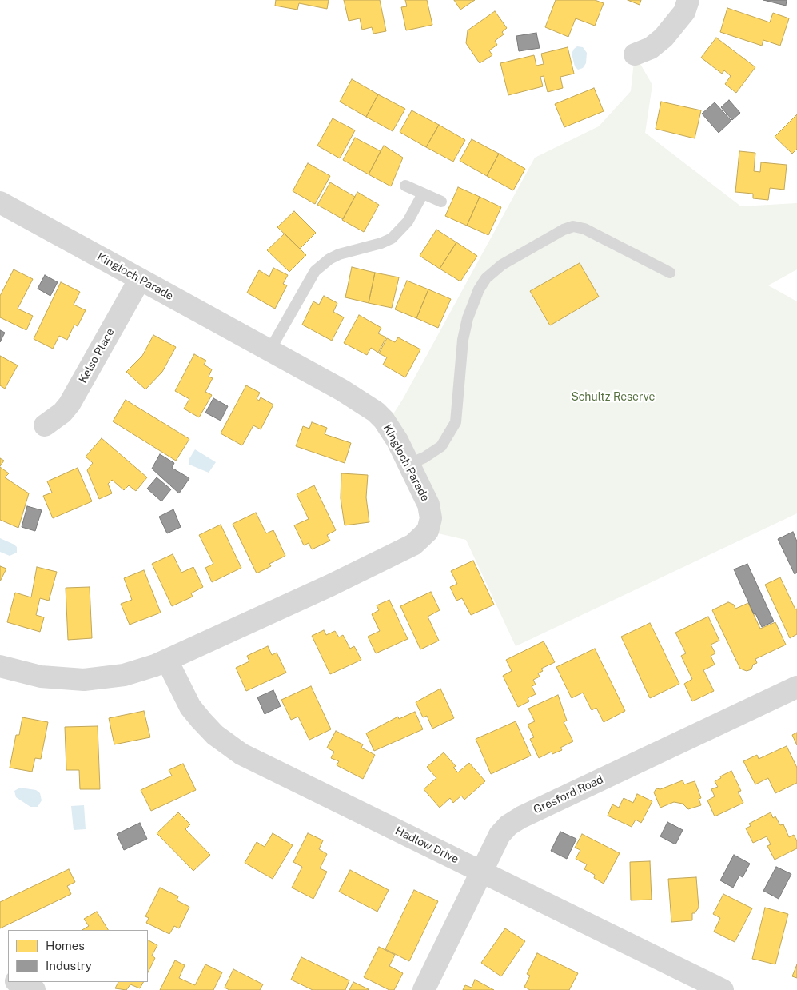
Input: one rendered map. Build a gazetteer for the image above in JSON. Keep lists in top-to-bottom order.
{
  "streets": {
    "street": [
      "Kingloch Parade",
      "Kelso Place",
      "Gresford Road",
      "Hadlow Drive"
    ]
  },
  "crossings": [
    ["Kingloch Parade", "Kelso Place"],
    ["Kingloch Parade", "Hadlow Drive"],
    ["Gresford Road", "Hadlow Drive"]
  ],
  "parks": ["Schultz Reserve"],
  "legend": ["Homes", "Industry"]
}
